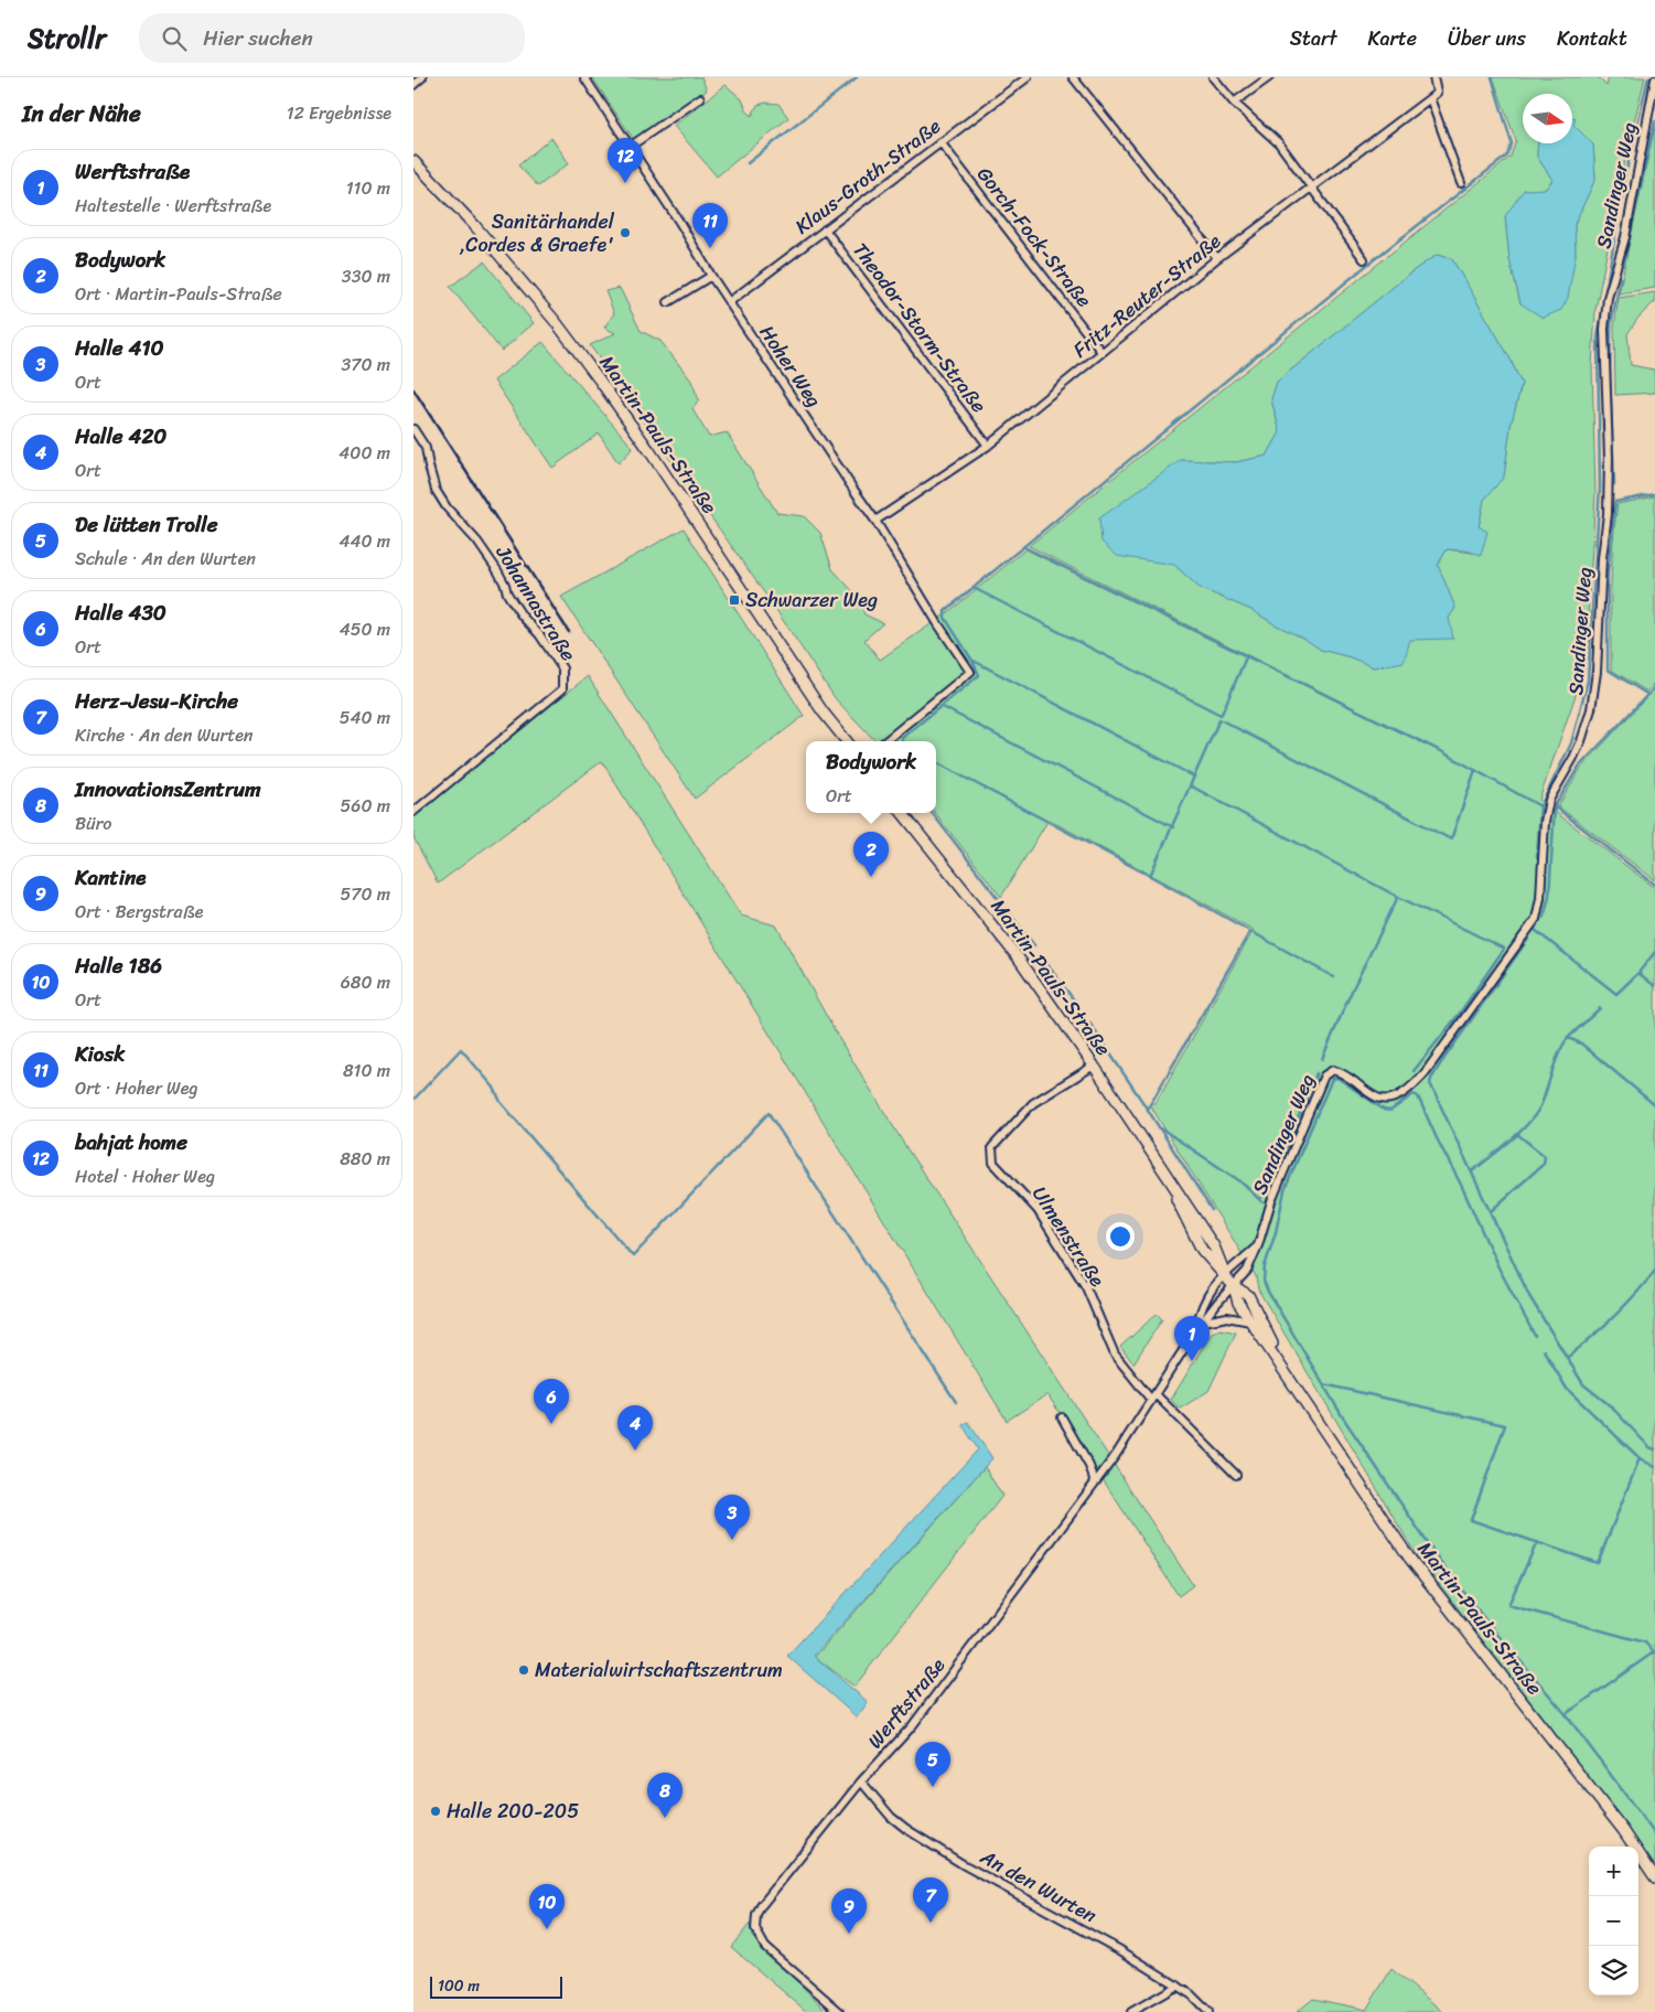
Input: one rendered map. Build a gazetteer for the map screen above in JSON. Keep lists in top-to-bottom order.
{
  "streets": {
    "street": [
      "Klaus-Groth-Straße",
      "Sandinger Weg",
      "Gorch-Fock-Straße",
      "Fritz-Reuter-Straße",
      "Theodor-Storm-Straße",
      "Hoher Weg",
      "Martin-Pauls-Straße",
      "Johannastraße",
      "Ulmenstraße",
      "Werftstraße",
      "An den Wurten"
    ]
  },
  "crossings": [
    ["Klaus-Groth-Straße", "Gorch-Fock-Straße"],
    ["Klaus-Groth-Straße", "Theodor-Storm-Straße"],
    ["Klaus-Groth-Straße", "Hoher Weg"],
    ["Sandinger Weg", "Martin-Pauls-Straße"],
    ["Sandinger Weg", "Werftstraße"],
    ["Gorch-Fock-Straße", "Fritz-Reuter-Straße"],
    ["Fritz-Reuter-Straße", "Theodor-Storm-Straße"],
    ["Fritz-Reuter-Straße", "Hoher Weg"],
    ["Martin-Pauls-Straße", "Ulmenstraße"],
    ["Martin-Pauls-Straße", "Werftstraße"],
    ["Ulmenstraße", "Werftstraße"],
    ["Werftstraße", "An den Wurten"]
  ],
  "places": {
    "other": ["Sanitärhandel ,Cordes & Graefe'", "Materialwirtschaftszentrum", "Halle 200-205"],
    "transit": ["Schwarzer Weg"]
  },
  "scale_bar": "100 m",
  "north": "right",
  "page": {
    "header": "Strollr",
    "search": "Hier suchen",
    "nav": [
      "Start",
      "Karte",
      "Über uns",
      "Kontakt"
    ],
    "heading": ["In der Nähe", "12 Ergebnisse"],
    "pins": [
      "12",
      "11",
      "2",
      "1",
      "6",
      "4",
      "3",
      "5",
      "8",
      "7",
      "10",
      "9"
    ],
    "list": [
      {
        "mark": "1",
        "name": "Werftstraße",
        "note": "Haltestelle · Werftstraße",
        "value": "110 m"
      },
      {
        "mark": "2",
        "name": "Bodywork",
        "note": "Ort · Martin-Pauls-Straße",
        "value": "330 m"
      },
      {
        "mark": "3",
        "name": "Halle 410",
        "note": "Ort",
        "value": "370 m"
      },
      {
        "mark": "4",
        "name": "Halle 420",
        "note": "Ort",
        "value": "400 m"
      },
      {
        "mark": "5",
        "name": "De lütten Trolle",
        "note": "Schule · An den Wurten",
        "value": "440 m"
      },
      {
        "mark": "6",
        "name": "Halle 430",
        "note": "Ort",
        "value": "450 m"
      },
      {
        "mark": "7",
        "name": "Herz-Jesu-Kirche",
        "note": "Kirche · An den Wurten",
        "value": "540 m"
      },
      {
        "mark": "8",
        "name": "InnovationsZentrum",
        "note": "Büro",
        "value": "560 m"
      },
      {
        "mark": "9",
        "name": "Kantine",
        "note": "Ort · Bergstraße",
        "value": "570 m"
      },
      {
        "mark": "10",
        "name": "Halle 186",
        "note": "Ort",
        "value": "680 m"
      },
      {
        "mark": "11",
        "name": "Kiosk",
        "note": "Ort · Hoher Weg",
        "value": "810 m"
      },
      {
        "mark": "12",
        "name": "bahjat home",
        "note": "Hotel · Hoher Weg",
        "value": "880 m"
      }
    ],
    "popup": ["Bodywork", "Ort"],
    "map_buttons": ["+", "−"],
    "scale": "100 m"
  }
}
